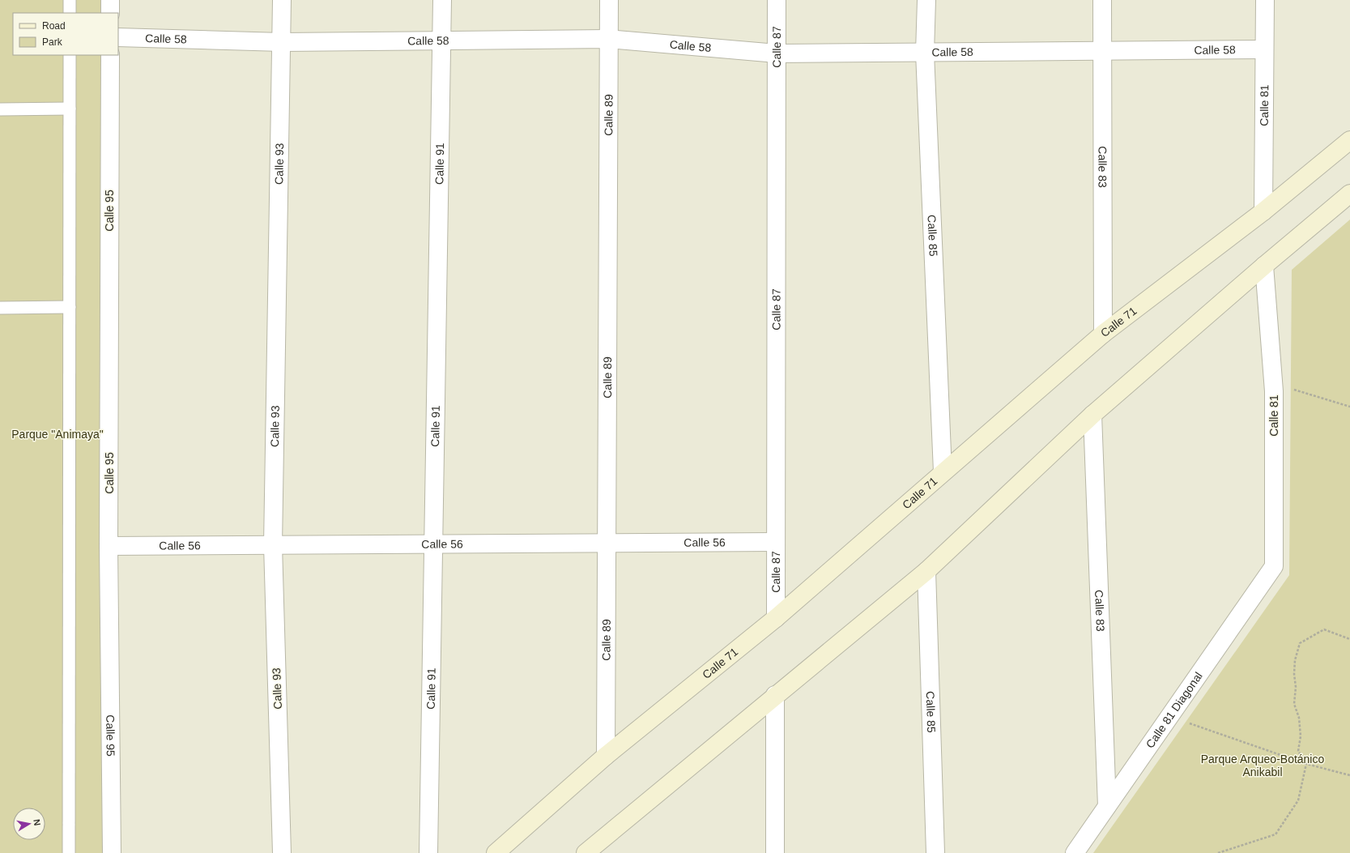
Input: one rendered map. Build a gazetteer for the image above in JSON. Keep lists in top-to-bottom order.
{
  "streets": {
    "main road": ["Calle 71"],
    "street": [
      "Calle 58",
      "Calle 87",
      "Calle 81",
      "Calle 89",
      "Calle 93",
      "Calle 91",
      "Calle 83",
      "Calle 95",
      "Calle 85",
      "Calle 56",
      "Calle 81 Diagonal"
    ]
  },
  "crossings": [
    ["Calle 58", "Calle 87"],
    ["Calle 58", "Calle 81"],
    ["Calle 58", "Calle 89"],
    ["Calle 58", "Calle 93"],
    ["Calle 58", "Calle 91"],
    ["Calle 58", "Calle 83"],
    ["Calle 58", "Calle 85"],
    ["Calle 87", "Calle 71"],
    ["Calle 87", "Calle 56"],
    ["Calle 81", "Calle 71"],
    ["Calle 81", "Calle 81 Diagonal"],
    ["Calle 89", "Calle 71"],
    ["Calle 89", "Calle 56"],
    ["Calle 93", "Calle 56"],
    ["Calle 91", "Calle 56"],
    ["Calle 83", "Calle 71"],
    ["Calle 83", "Calle 81 Diagonal"],
    ["Calle 95", "Calle 56"],
    ["Calle 85", "Calle 71"]
  ],
  "parks": ["Parque \"Animaya\"", "Parque Arqueo-Botánico Anikabil"],
  "legend": ["Road", "Park"],
  "north": "right"
}
